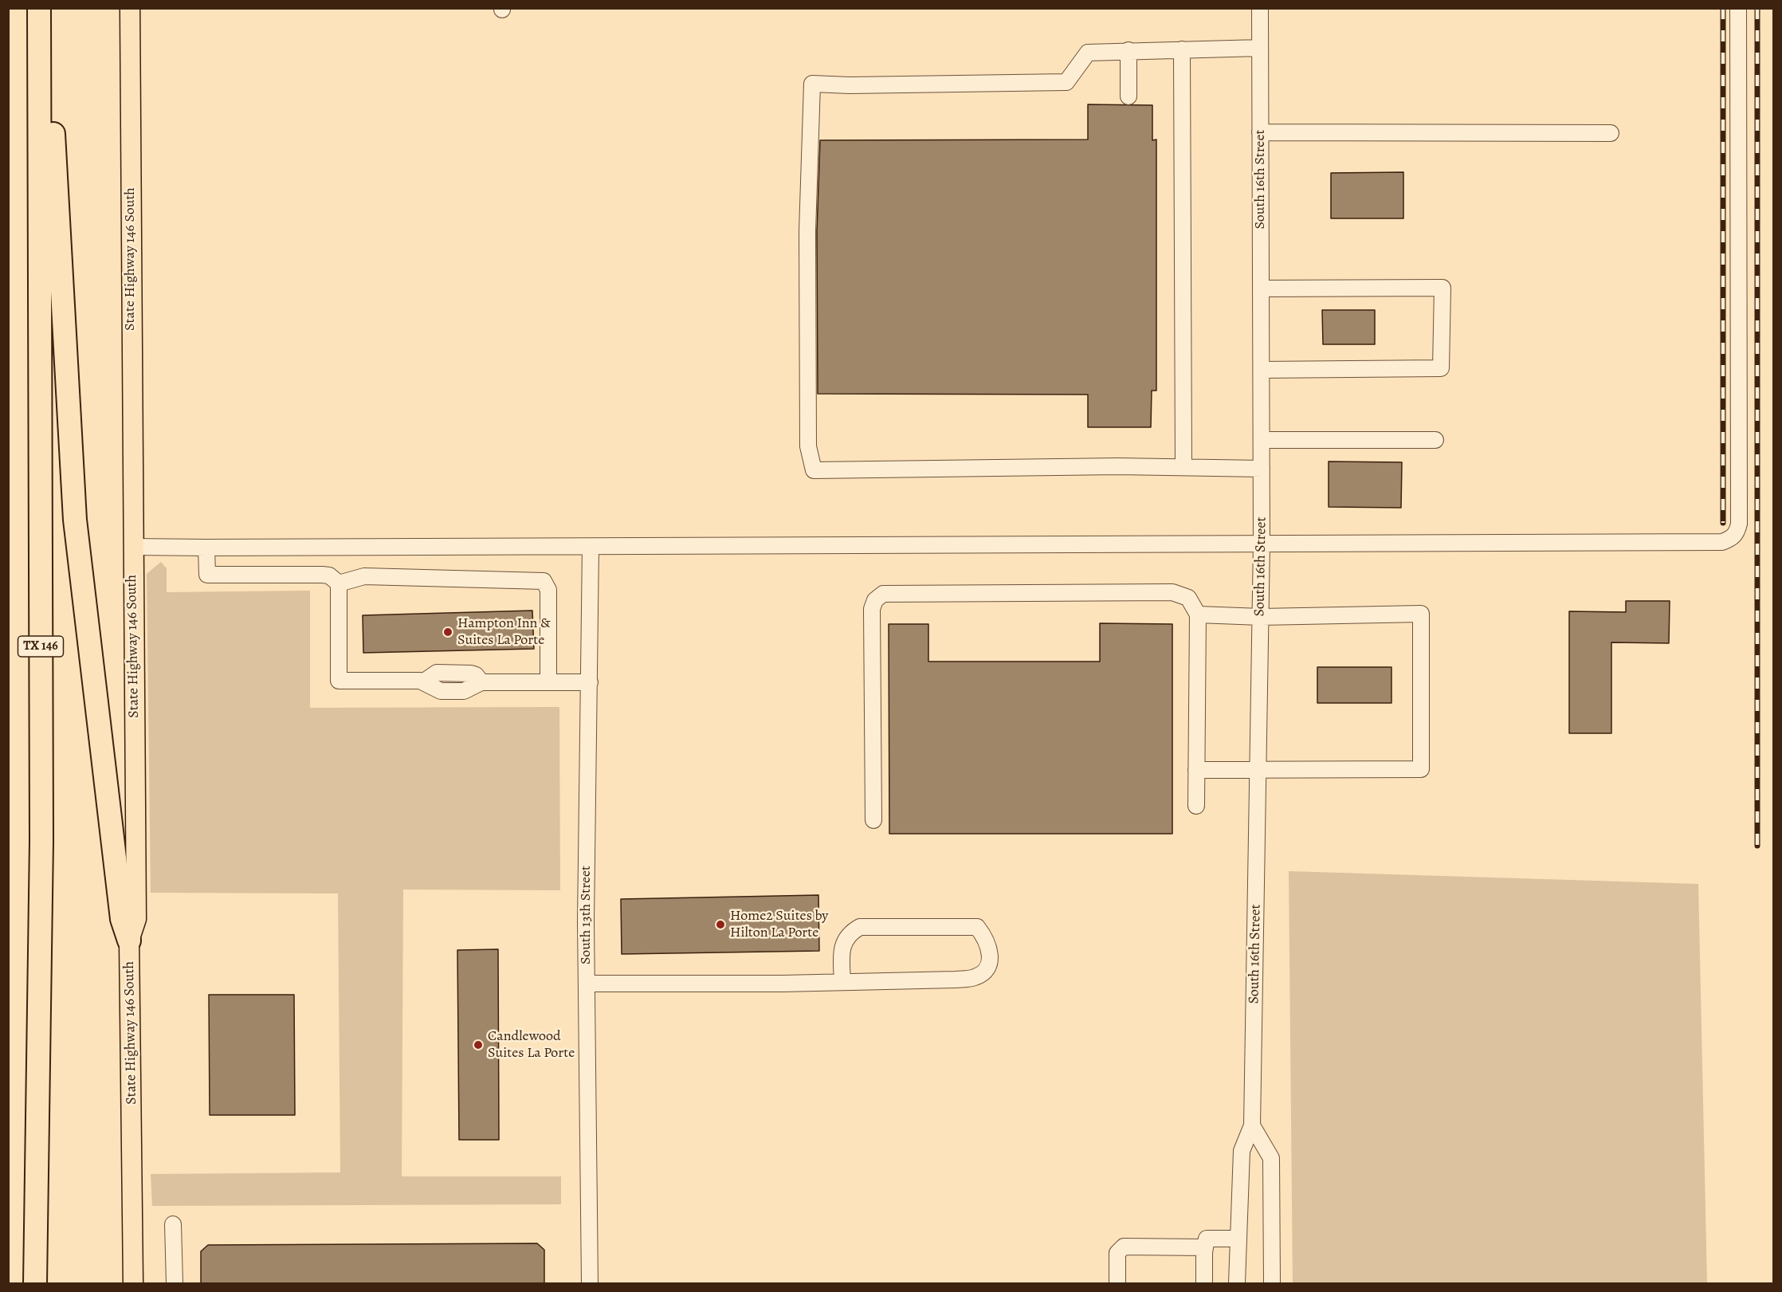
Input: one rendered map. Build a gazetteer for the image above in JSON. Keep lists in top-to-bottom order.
{
  "streets": {
    "highway": ["TX 146"],
    "main road": ["State Highway 146 South"],
    "street": ["South 16th Street", "South 13th Street"]
  },
  "places": ["Hampton Inn & Suites La Porte", "Home2 Suites by Hilton La Porte", "Candlewood Suites La Porte"]
}
